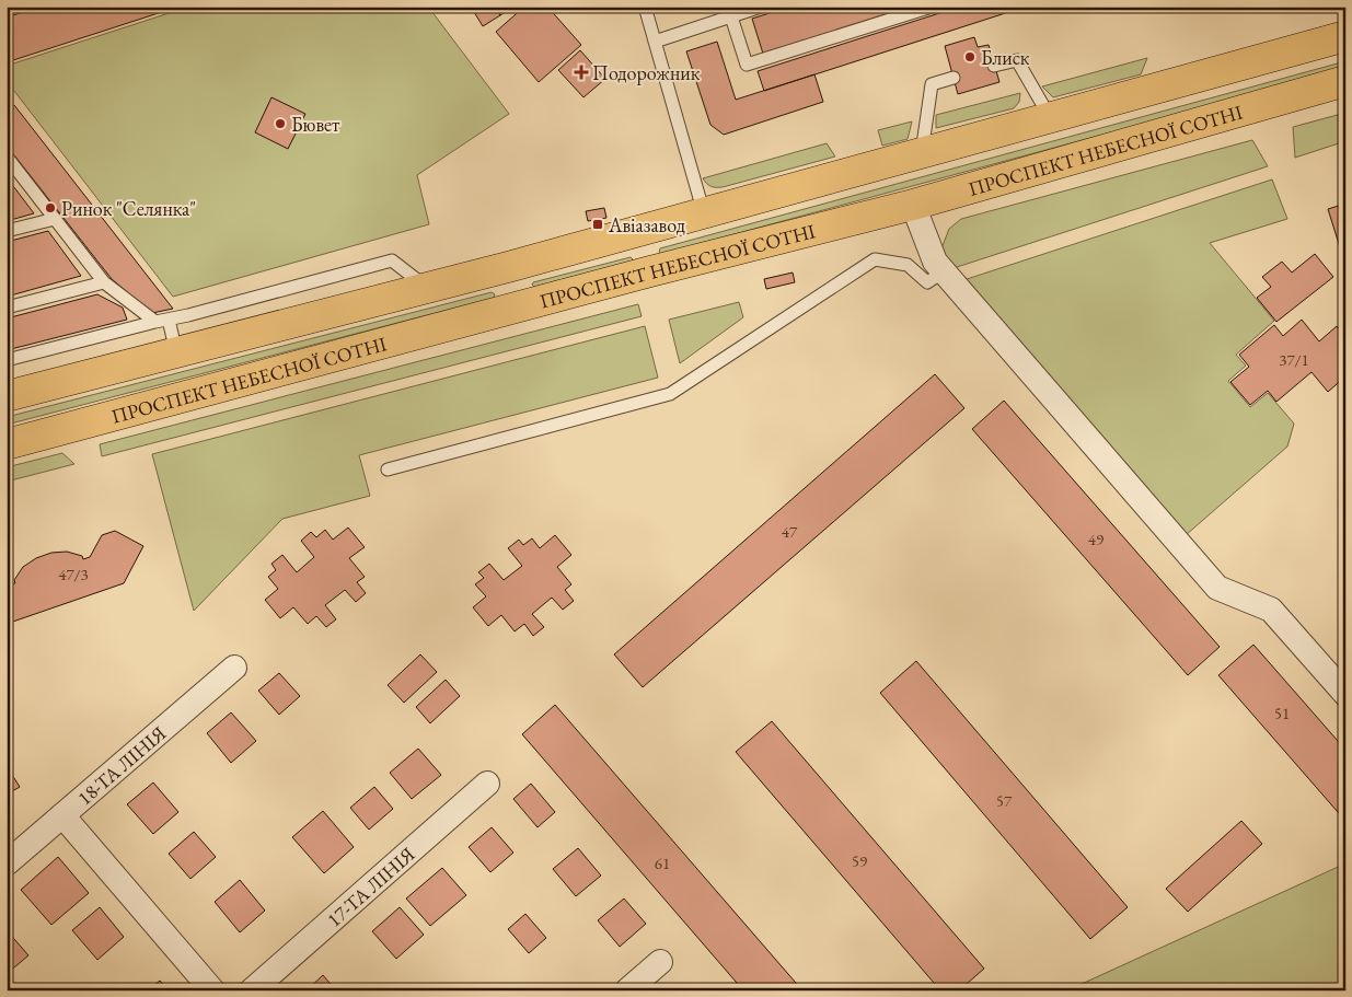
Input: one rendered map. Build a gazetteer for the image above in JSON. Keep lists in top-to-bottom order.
{
  "streets": {
    "main road": ["ПРОСПЕКТ НЕБЕСНОЇ СОТНІ"],
    "street": ["18-ТА ЛІНІЯ", "17-ТА ЛІНІЯ"]
  },
  "places": {
    "other": ["Блиск", "Бювет", "Ринок \"Селянка\""],
    "health": ["Подорожник"],
    "transit": ["Авіазавод"]
  },
  "house_numbers": [
    "37/1",
    "47",
    "49",
    "47/3",
    "51",
    "57",
    "59",
    "61"
  ]
}
